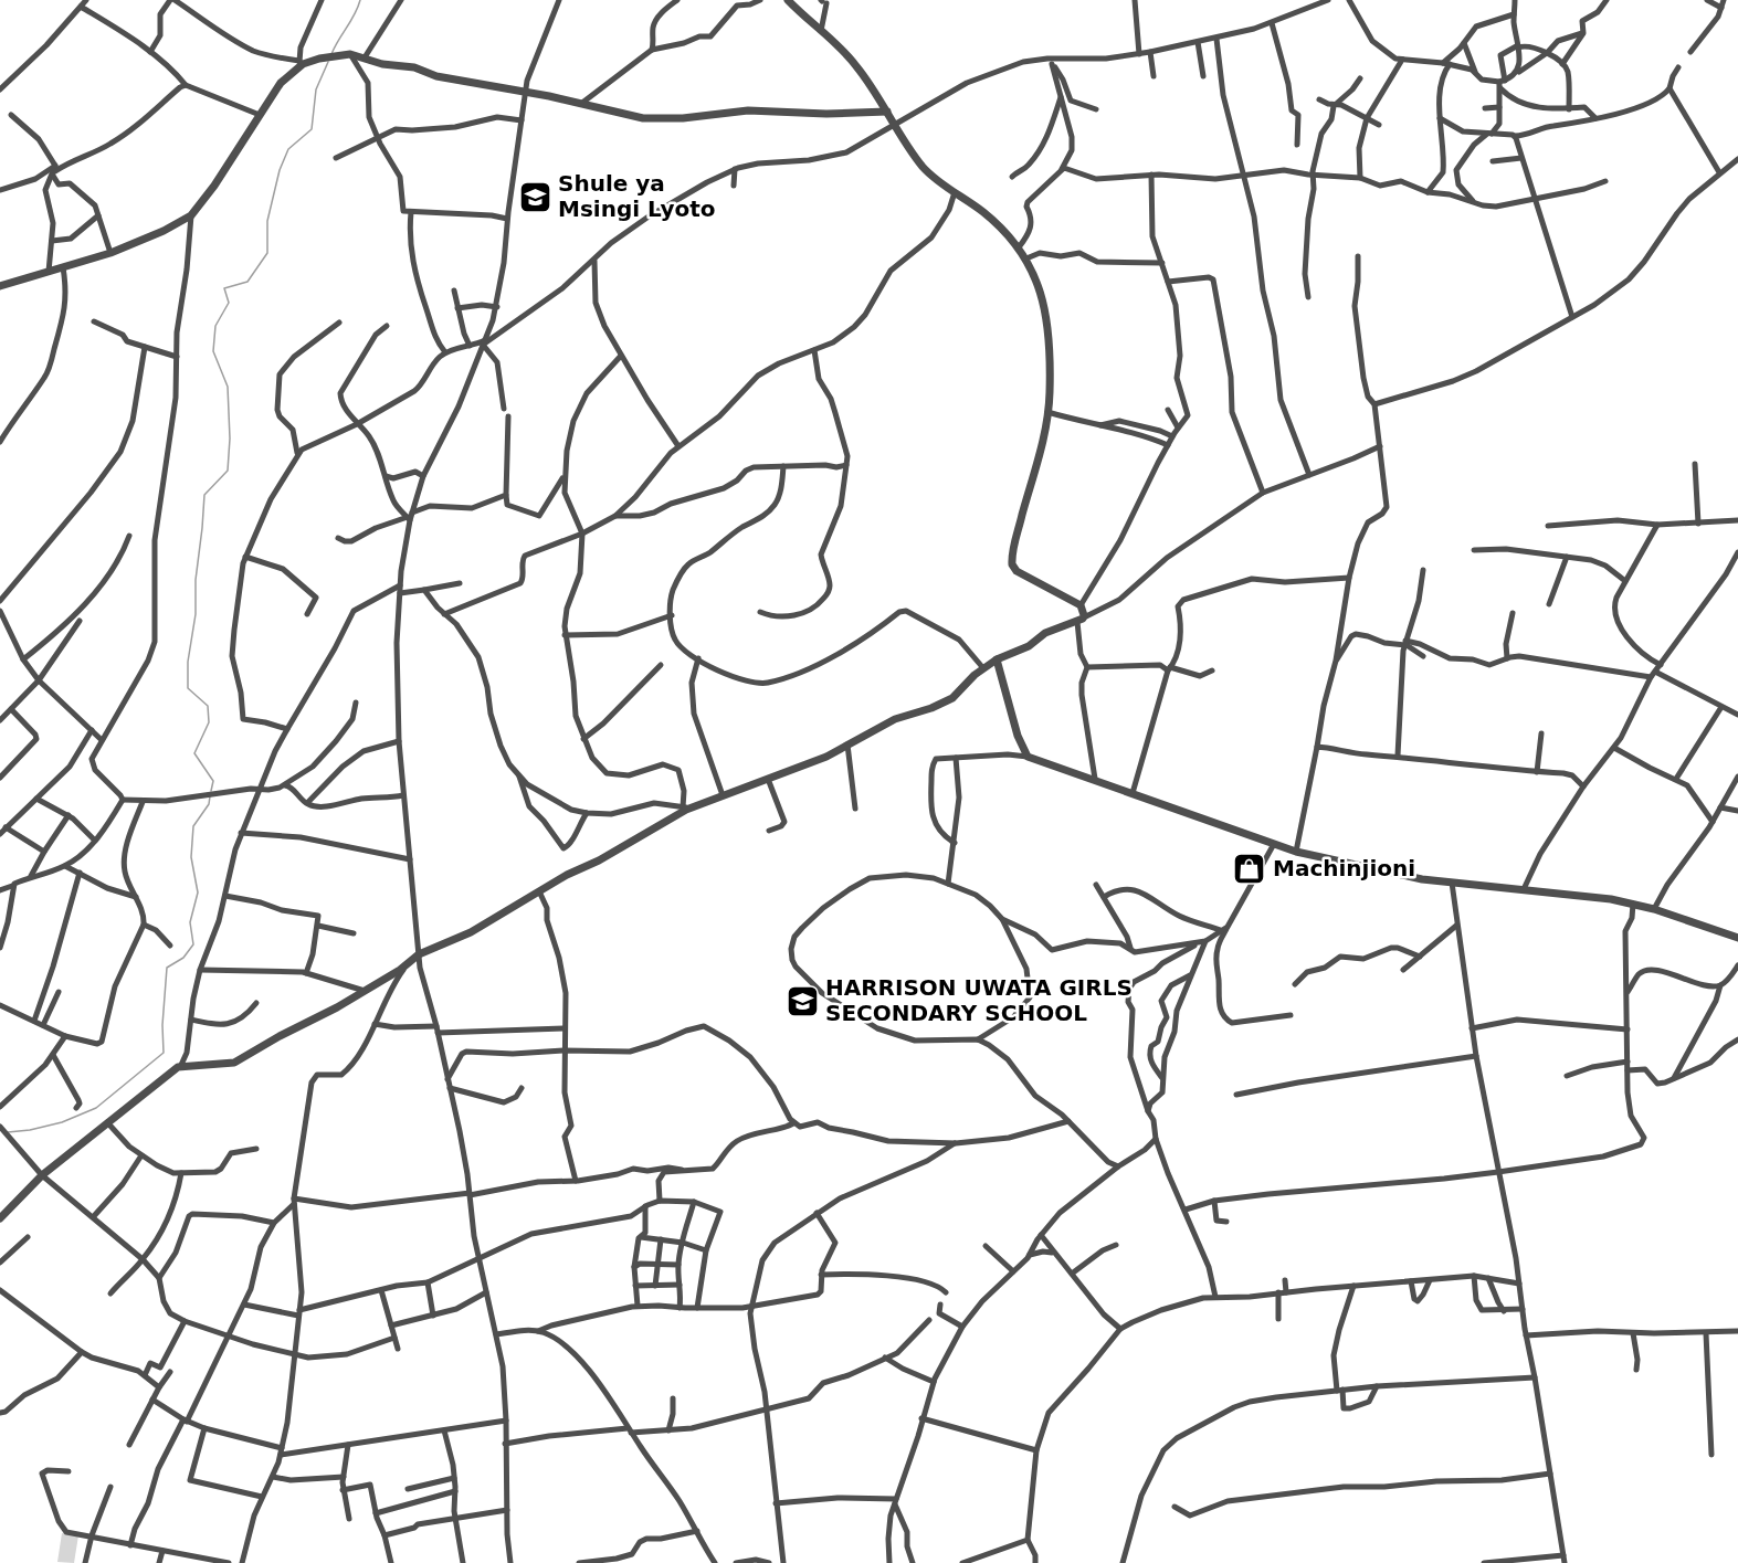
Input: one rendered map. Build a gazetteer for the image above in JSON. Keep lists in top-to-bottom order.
{
  "places": {
    "school or university": ["Shule ya Msingi Lyoto", "HARRISON UWATA GIRLS SECONDARY SCHOOL"],
    "shop": ["Machinjioni"]
  }
}
